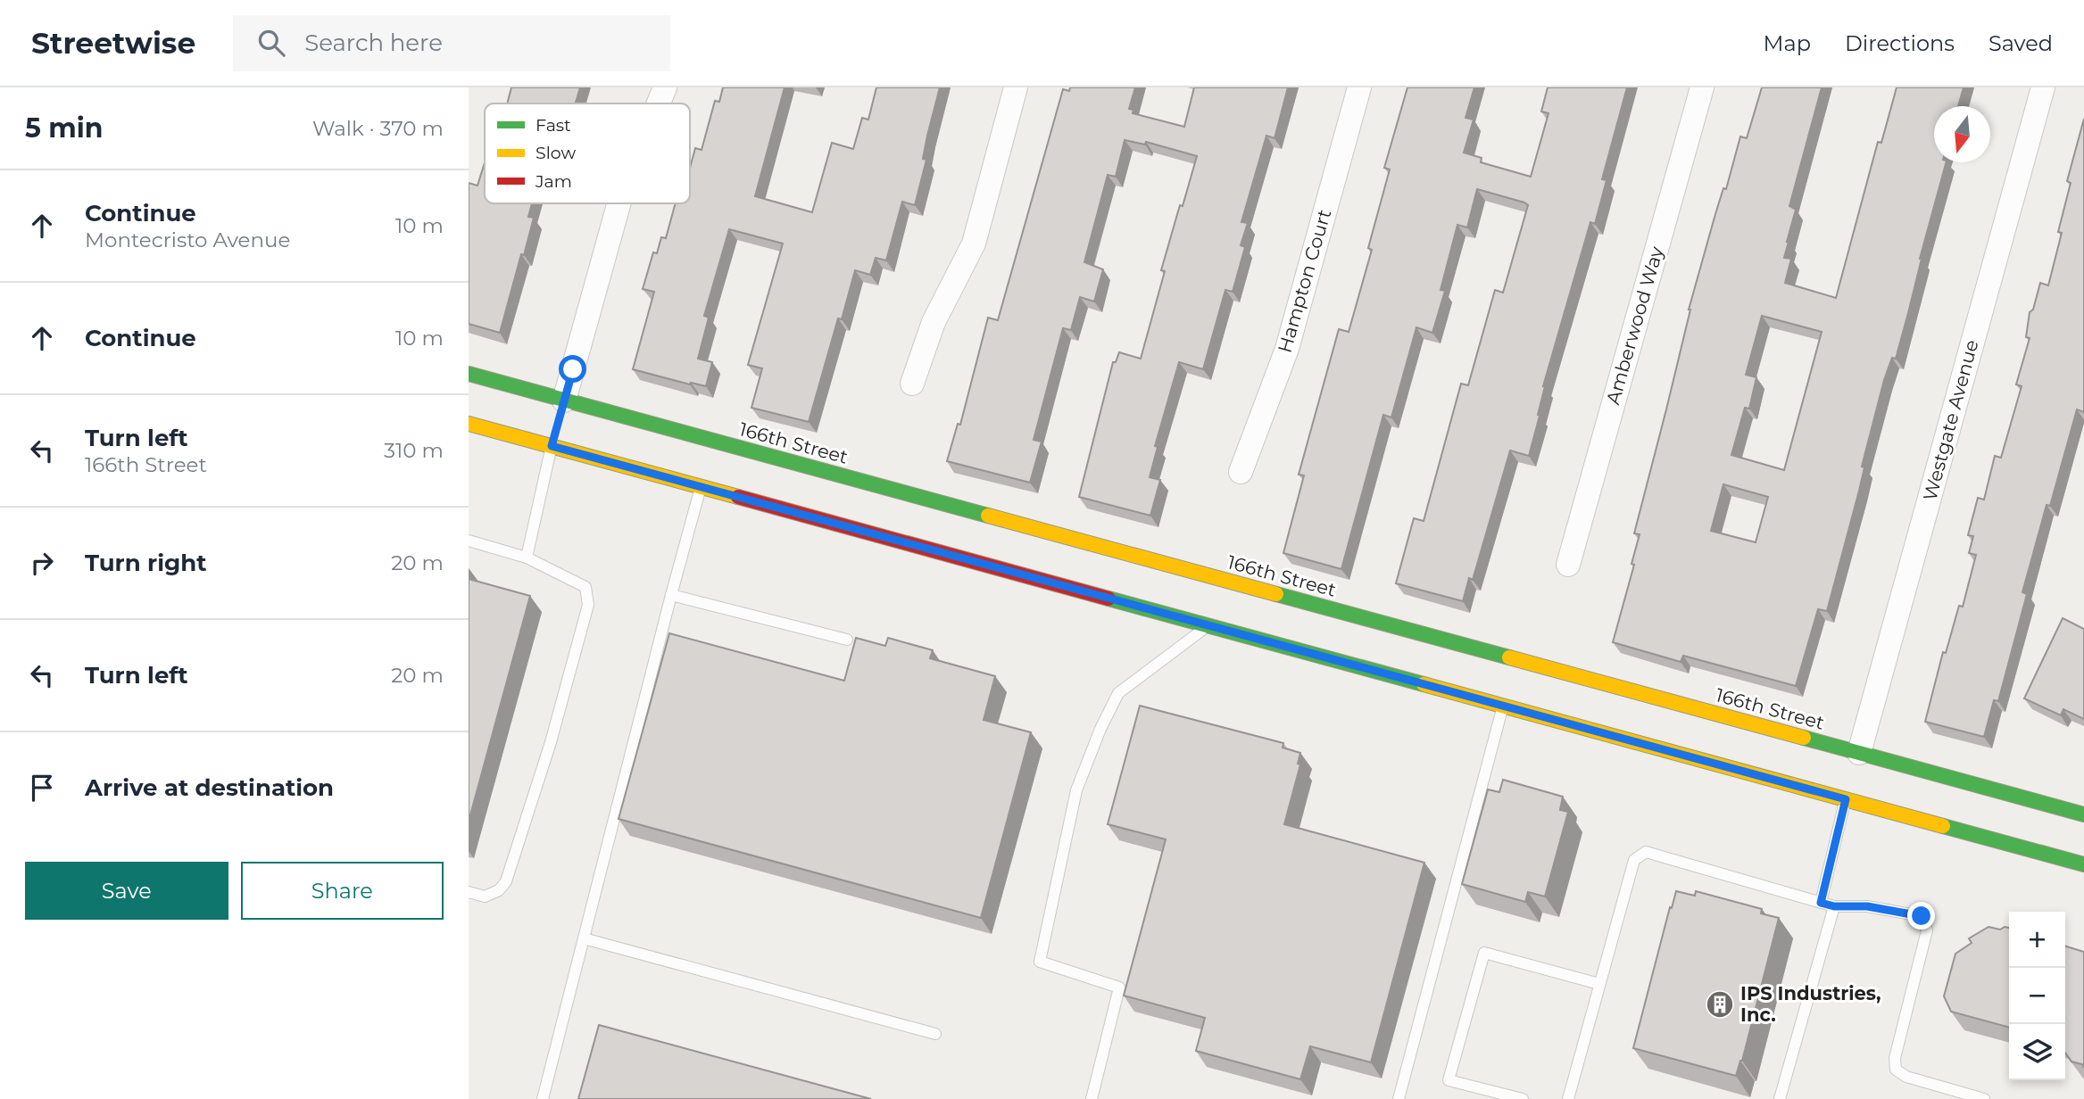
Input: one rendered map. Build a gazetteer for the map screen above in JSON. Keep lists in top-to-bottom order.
{
  "streets": {
    "street": [
      "Hampton Court",
      "Amberwood Way",
      "Westgate Avenue",
      "166th Street"
    ]
  },
  "crossings": [
    ["Westgate Avenue", "166th Street"]
  ],
  "places": {
    "building": ["IPS Industries, Inc."]
  },
  "legend": ["Fast", "Slow", "Jam"],
  "north": "bottom",
  "page": {
    "header": "Streetwise",
    "search": "Search here",
    "nav": ["Map", "Directions", "Saved"],
    "heading": ["5 min", "Walk · 370 m"],
    "list": [
      ["Continue", "Montecristo Avenue", "10 m"],
      ["Continue", "10 m"],
      ["Turn left", "166th Street", "310 m"],
      ["Turn right", "20 m"],
      ["Turn left", "20 m"],
      "Arrive at destination"
    ],
    "buttons": ["Save", "Share"],
    "map_buttons": ["+", "−"]
  }
}
